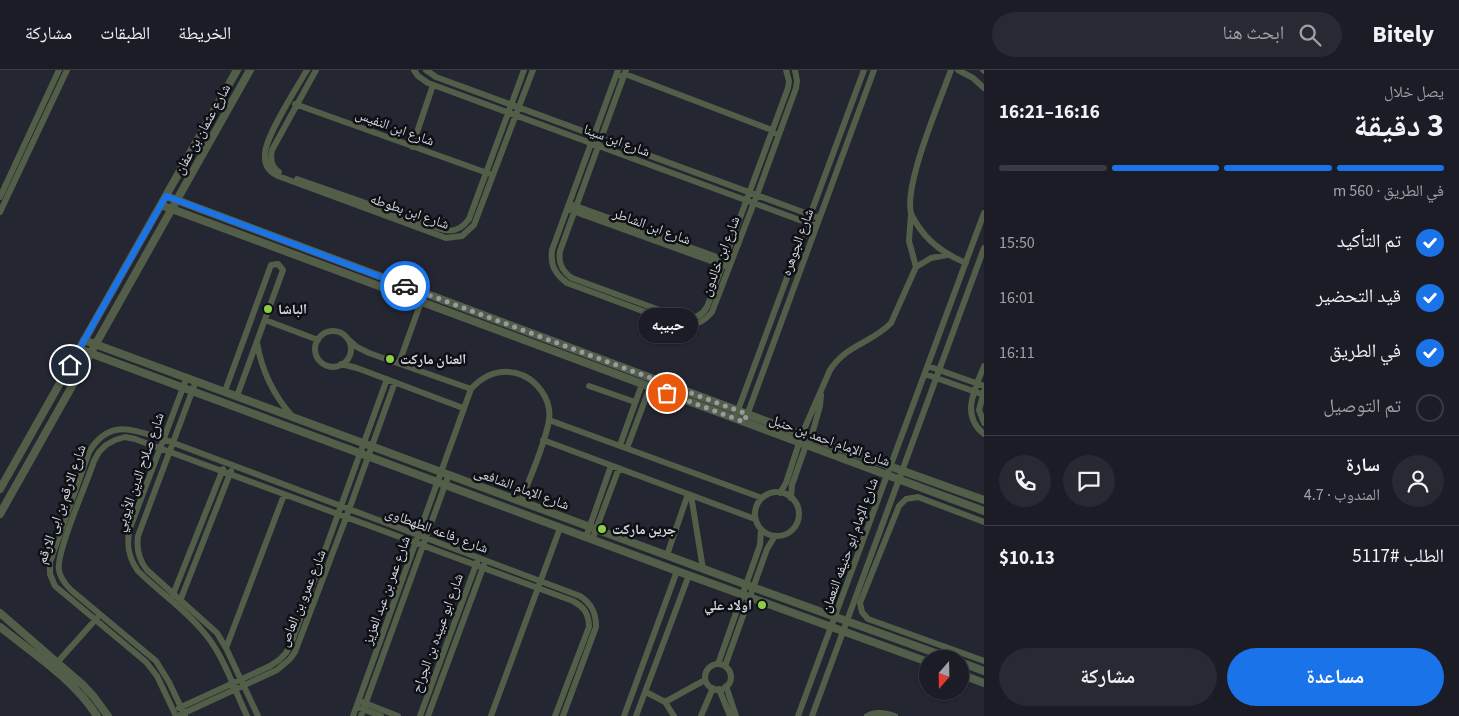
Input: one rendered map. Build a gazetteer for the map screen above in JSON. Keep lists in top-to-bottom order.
{
  "streets": {
    "street": [
      "شارع ابن النفيس",
      "شارع عثمان بن عفان",
      "شارع ابن سينا",
      "شارع ابن بطوطه",
      "شارع ابن الشاطر",
      "شارع الجوهره",
      "شارع ابن خالدون",
      "شارع الإمام احمد بن حنبل",
      "شارع صلاح الدين الأيوبي",
      "شارع الإمام الشافعى",
      "شارع الارقم بن ابى الارقم",
      "شارع رفاعه الطهطاوى",
      "شارع الإمام ابو حنيفه النعمان",
      "شارع عمر بن عبد العزيز",
      "شارع عمرو بن العاص",
      "شارع ابو عبيده بن الجراح"
    ]
  },
  "crossings": [
    ["شارع ابن النفيس", "شارع ابن بطوطه"],
    ["شارع عثمان بن عفان", "شارع الإمام احمد بن حنبل"],
    ["شارع عثمان بن عفان", "شارع الإمام الشافعى"],
    ["شارع ابن سينا", "شارع ابن بطوطه"],
    ["شارع ابن سينا", "شارع الجوهره"],
    ["شارع ابن سينا", "شارع ابن خالدون"],
    ["شارع ابن الشاطر", "شارع ابن خالدون"],
    ["شارع الجوهره", "شارع الإمام احمد بن حنبل"],
    ["شارع الإمام احمد بن حنبل", "شارع الإمام ابو حنيفه النعمان"],
    ["شارع صلاح الدين الأيوبي", "شارع الإمام الشافعى"],
    ["شارع صلاح الدين الأيوبي", "شارع الارقم بن ابى الارقم"],
    ["شارع صلاح الدين الأيوبي", "شارع رفاعه الطهطاوى"],
    ["شارع صلاح الدين الأيوبي", "شارع عمرو بن العاص"],
    ["شارع الإمام الشافعى", "شارع الإمام ابو حنيفه النعمان"],
    ["شارع الإمام الشافعى", "شارع عمر بن عبد العزيز"],
    ["شارع الإمام الشافعى", "شارع عمرو بن العاص"],
    ["شارع الارقم بن ابى الارقم", "شارع رفاعه الطهطاوى"],
    ["شارع الارقم بن ابى الارقم", "شارع عمرو بن العاص"],
    ["شارع رفاعه الطهطاوى", "شارع عمر بن عبد العزيز"],
    ["شارع رفاعه الطهطاوى", "شارع عمرو بن العاص"],
    ["شارع رفاعه الطهطاوى", "شارع ابو عبيده بن الجراح"]
  ],
  "places": [
    "الباشا",
    "العنان ماركت",
    "حبيبه",
    "جرين ماركت",
    "اولاد علي"
  ],
  "north": "bottom",
  "page": {
    "header": "Bitely",
    "search": "ابحث هنا",
    "nav": ["الخريطة", "الطبقات", "مشاركة"],
    "heading": ["3 دقيقة", "يصل خلال", "16:16–16:21"],
    "panel": [
      "سارة",
      "المندوب · 4.7",
      "الطلب #5117",
      "$10.13"
    ],
    "bar": "في الطريق · 560 m",
    "list": [
      ["تم التأكيد", "15:50"],
      ["قيد التحضير", "16:01"],
      ["في الطريق", "16:11"],
      "تم التوصيل"
    ],
    "bubble": "حبيبه",
    "buttons": ["مساعدة", "مشاركة"]
  }
}
